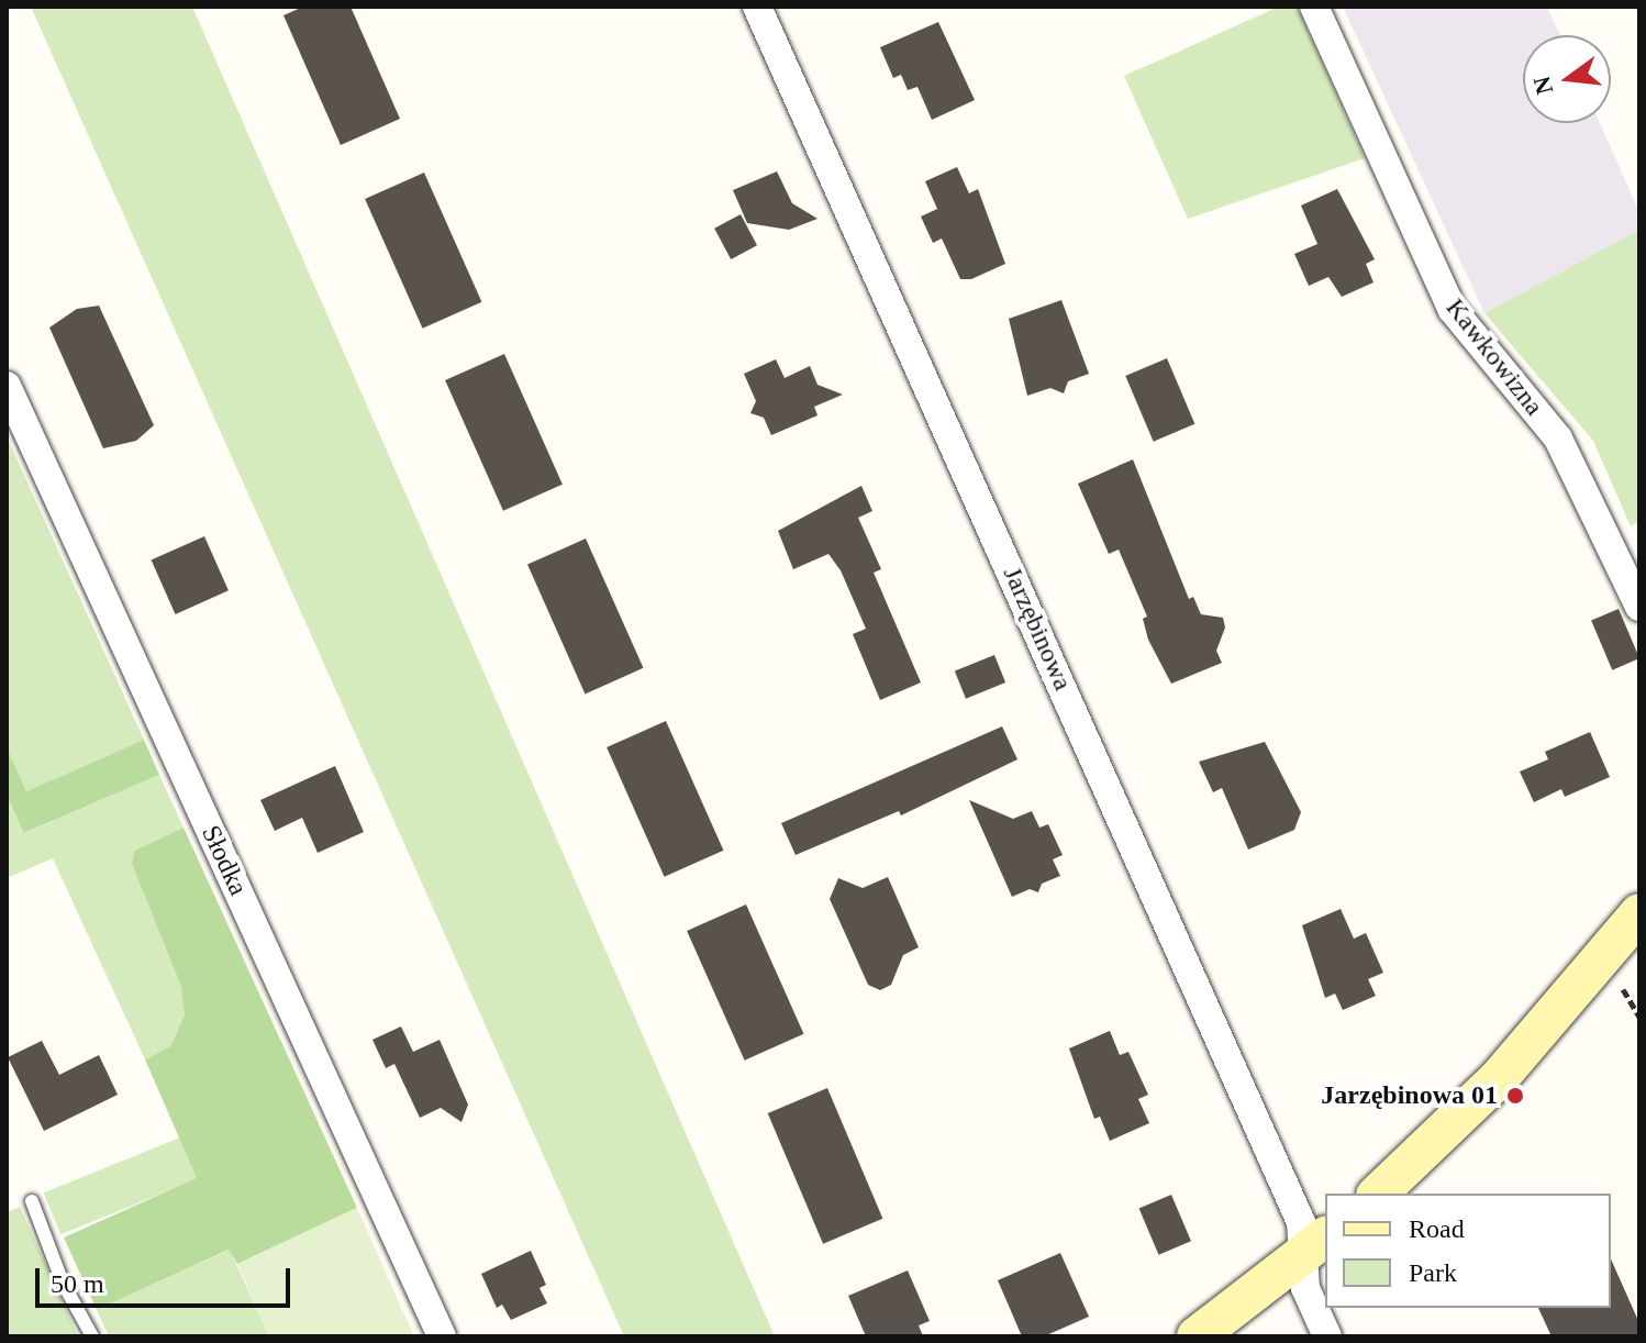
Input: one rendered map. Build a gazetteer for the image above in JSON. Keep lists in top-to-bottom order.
{
  "streets": {
    "street": ["Kawkowizna", "Jarzębinowa", "Słodka"]
  },
  "places": ["Jarzębinowa 01"],
  "legend": ["Road", "Park"],
  "scale_bar": "50 m",
  "north": "left"
}
